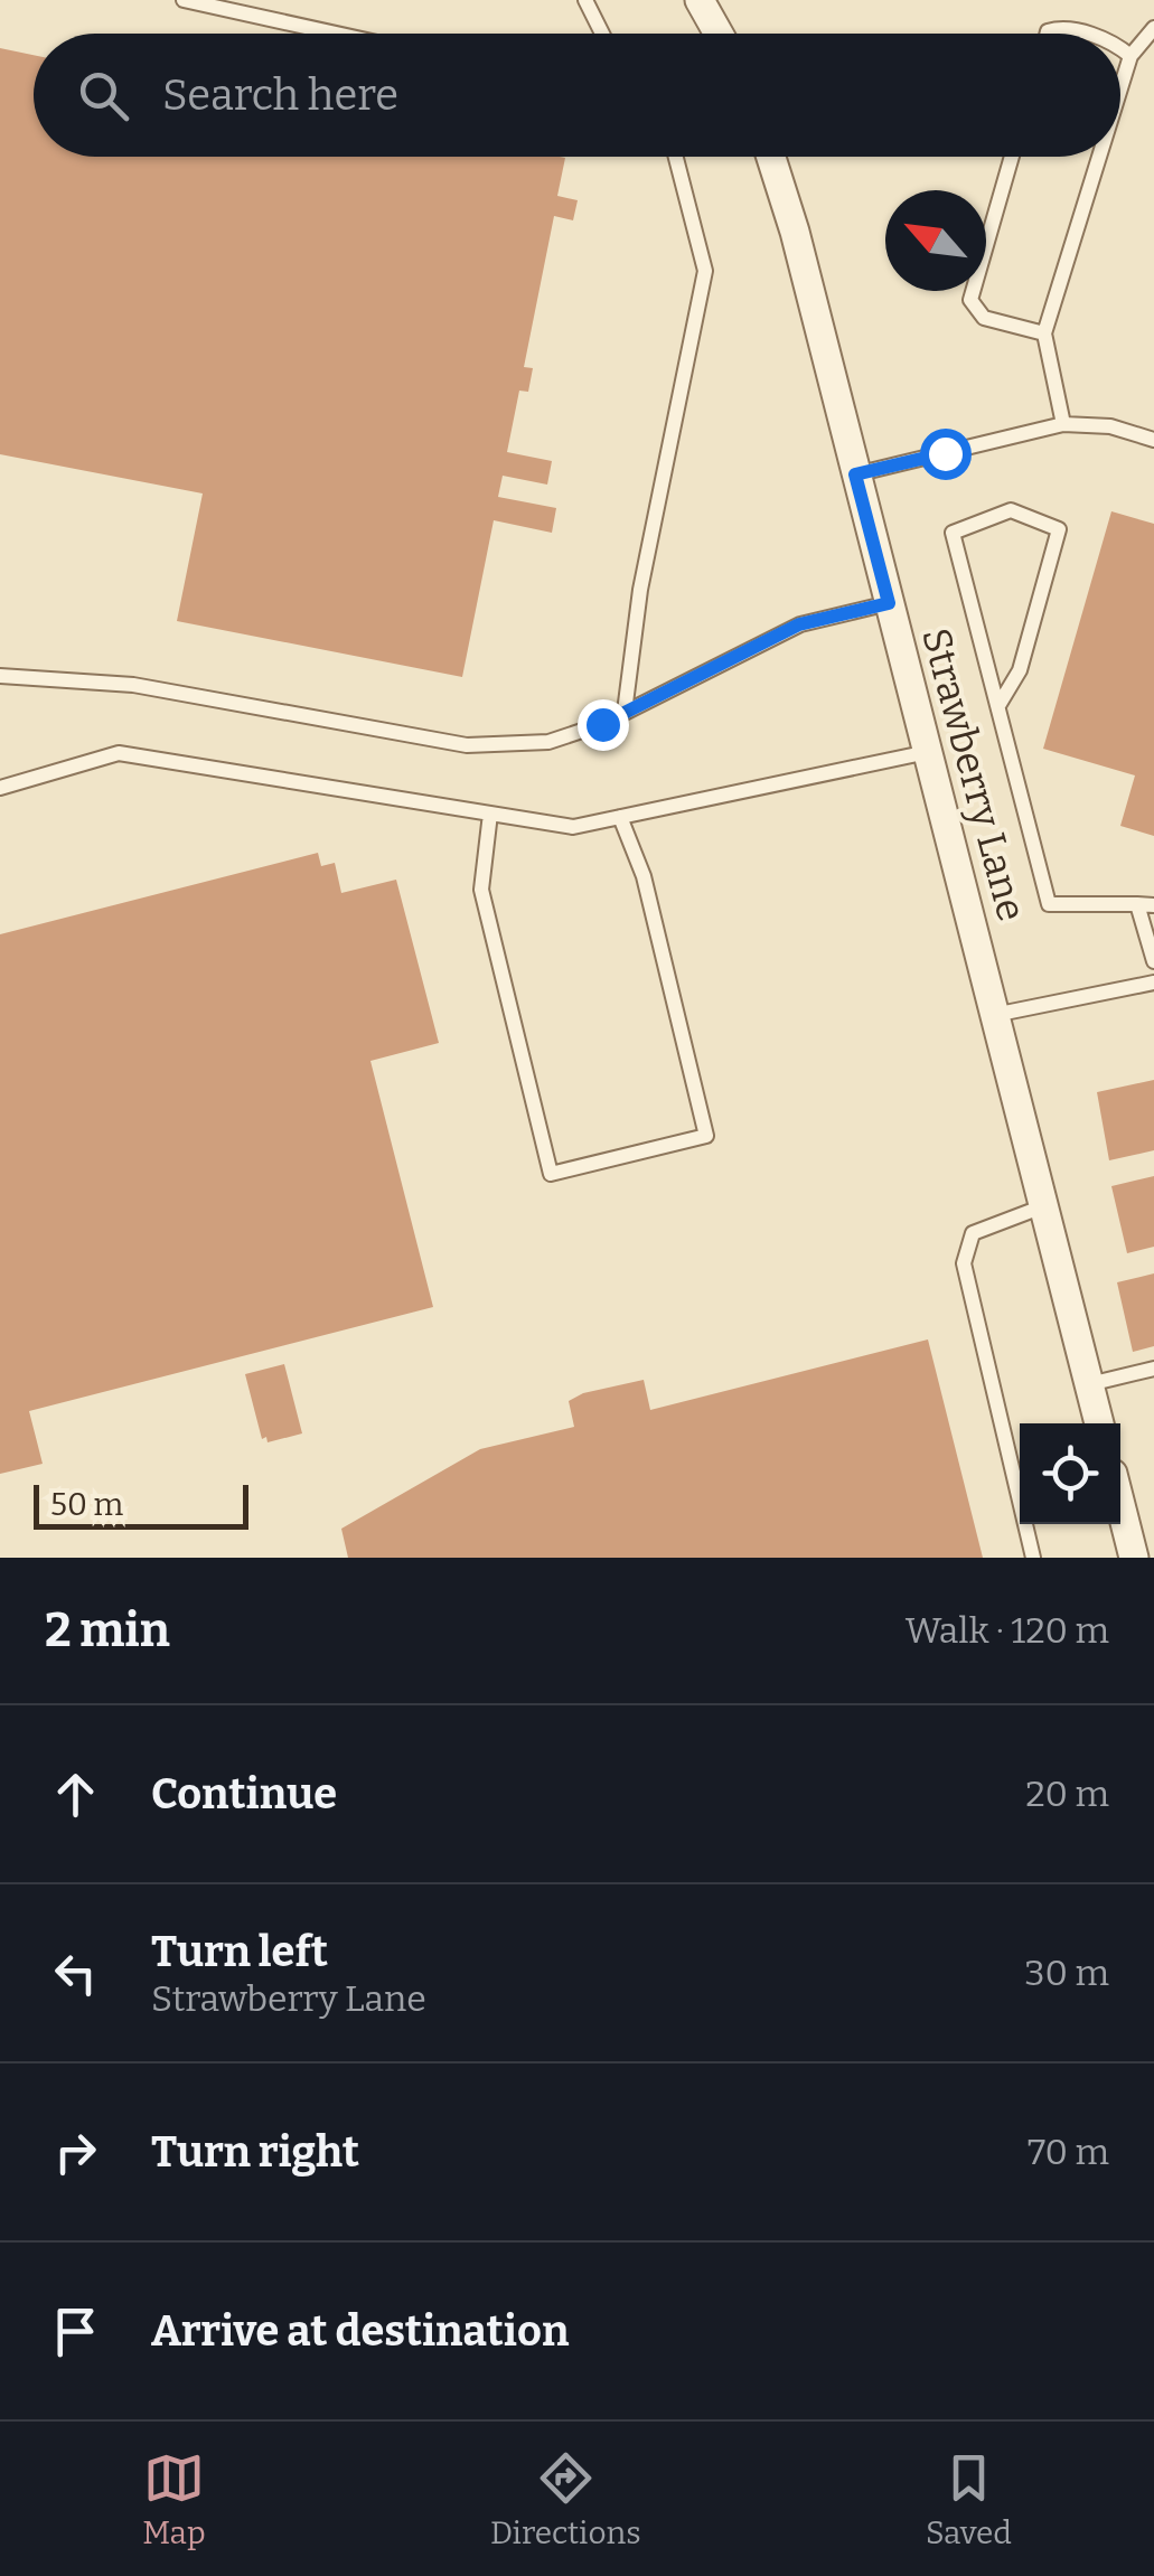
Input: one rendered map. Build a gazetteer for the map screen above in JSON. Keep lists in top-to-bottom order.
{
  "streets": {
    "street": ["Strawberry Lane"]
  },
  "scale_bar": "50 m",
  "north": "top left",
  "page": {
    "search": "Search here",
    "scale": "50 m",
    "heading": ["2 min", "Walk · 120 m"],
    "list": [
      ["Continue", "20 m"],
      ["Turn left", "Strawberry Lane", "30 m"],
      ["Turn right", "70 m"],
      "Arrive at destination"
    ],
    "nav": ["Map", "Directions", "Saved"]
  }
}
